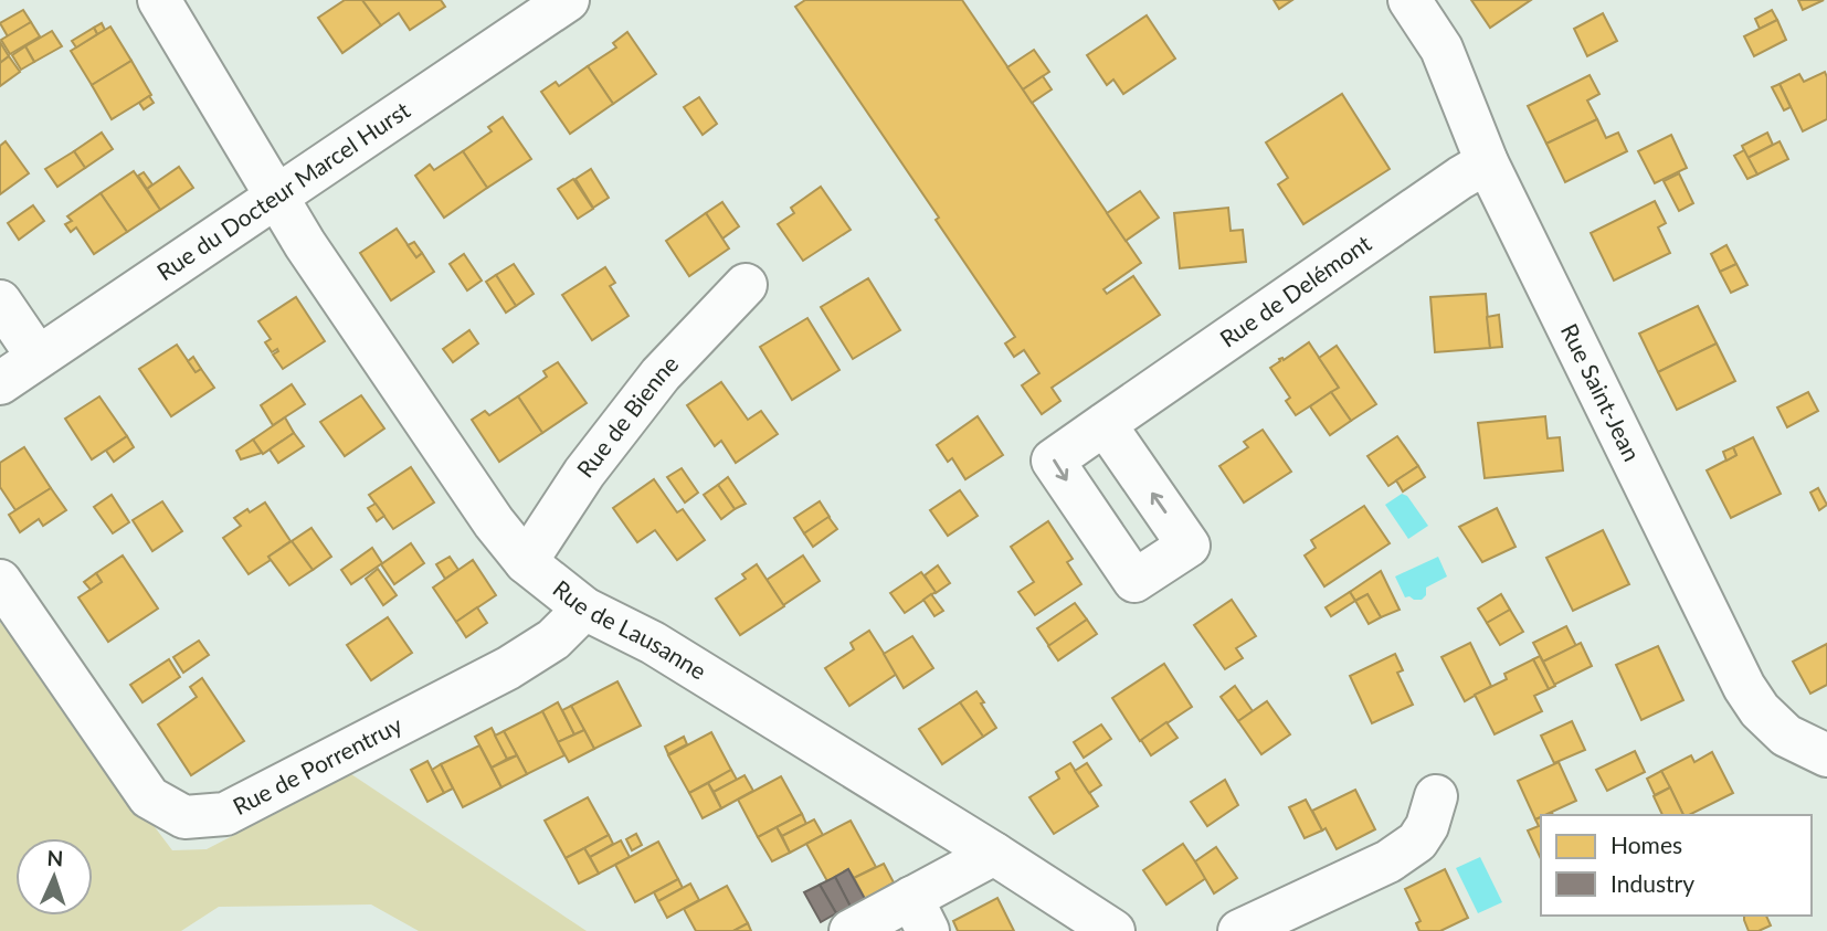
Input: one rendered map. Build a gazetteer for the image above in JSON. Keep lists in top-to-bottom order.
{
  "streets": {
    "street": [
      "Rue du Docteur Marcel Hurst",
      "Rue de Delémont",
      "Rue Saint-Jean",
      "Rue de Bienne",
      "Rue de Lausanne",
      "Rue de Porrentruy"
    ]
  },
  "crossings": [
    ["Rue du Docteur Marcel Hurst", "Rue de Lausanne"],
    ["Rue de Delémont", "Rue Saint-Jean"],
    ["Rue de Bienne", "Rue de Lausanne"],
    ["Rue de Lausanne", "Rue de Porrentruy"]
  ],
  "legend": ["Homes", "Industry"],
  "north": "top"
}
